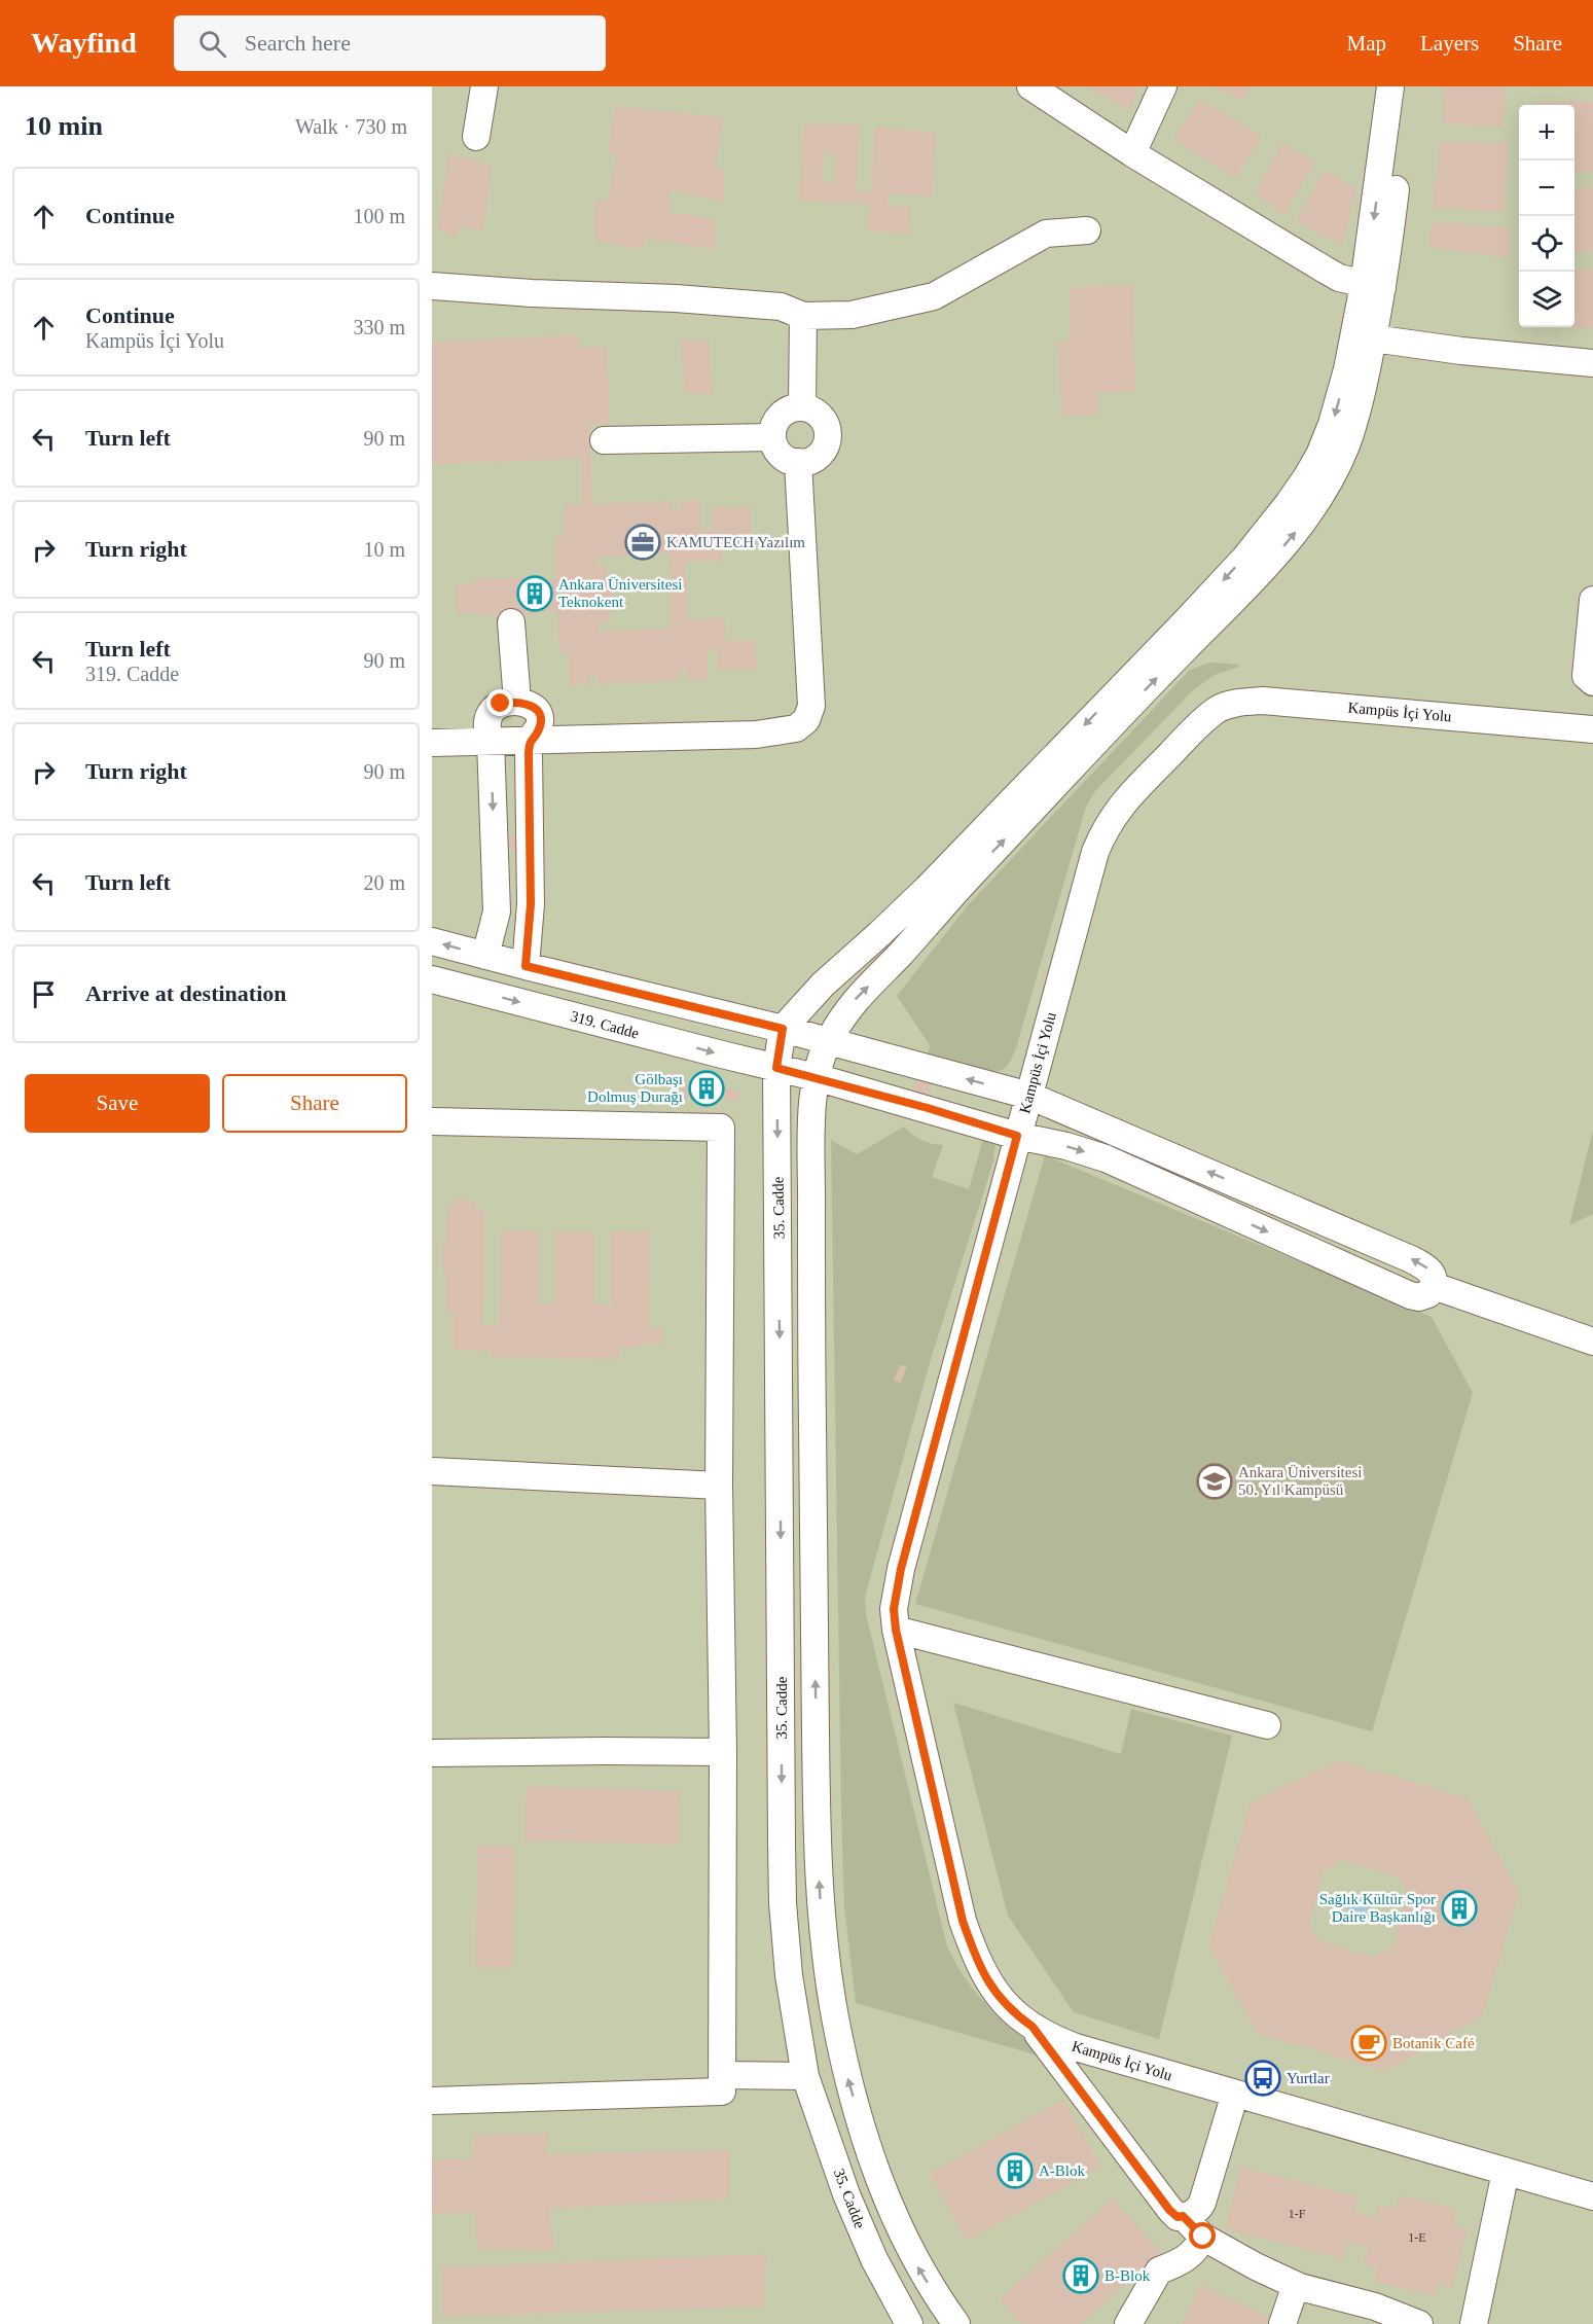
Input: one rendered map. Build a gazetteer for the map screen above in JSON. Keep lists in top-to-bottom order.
{
  "streets": {
    "street": ["Kampüs İçi Yolu", "319. Cadde", "35. Cadde"]
  },
  "crossings": [
    ["Kampüs İçi Yolu", "319. Cadde"],
    ["319. Cadde", "35. Cadde"]
  ],
  "places": {
    "office": ["KAMUTECH Yazılım"],
    "building": [
      "Ankara Üniversitesi Teknokent",
      "Gölbaşı Dolmuş Durağı",
      "Sağlık Kültür Spor Daire Başkanlığı",
      "A-Blok",
      "B-Blok"
    ],
    "school or university": ["Ankara Üniversitesi 50. Yıl Kampüsü"],
    "cafe": ["Botanik Café"],
    "bus stop": ["Yurtlar"]
  },
  "house_numbers": ["1-F", "1-E"],
  "page": {
    "header": "Wayfind",
    "search": "Search here",
    "nav": ["Map", "Layers", "Share"],
    "heading": ["10 min", "Walk · 730 m"],
    "map_buttons": ["+", "−"],
    "list": [
      ["Continue", "100 m"],
      ["Continue", "Kampüs İçi Yolu", "330 m"],
      ["Turn left", "90 m"],
      ["Turn right", "10 m"],
      ["Turn left", "319. Cadde", "90 m"],
      ["Turn right", "90 m"],
      ["Turn left", "20 m"],
      "Arrive at destination"
    ],
    "buttons": ["Save", "Share"]
  }
}
